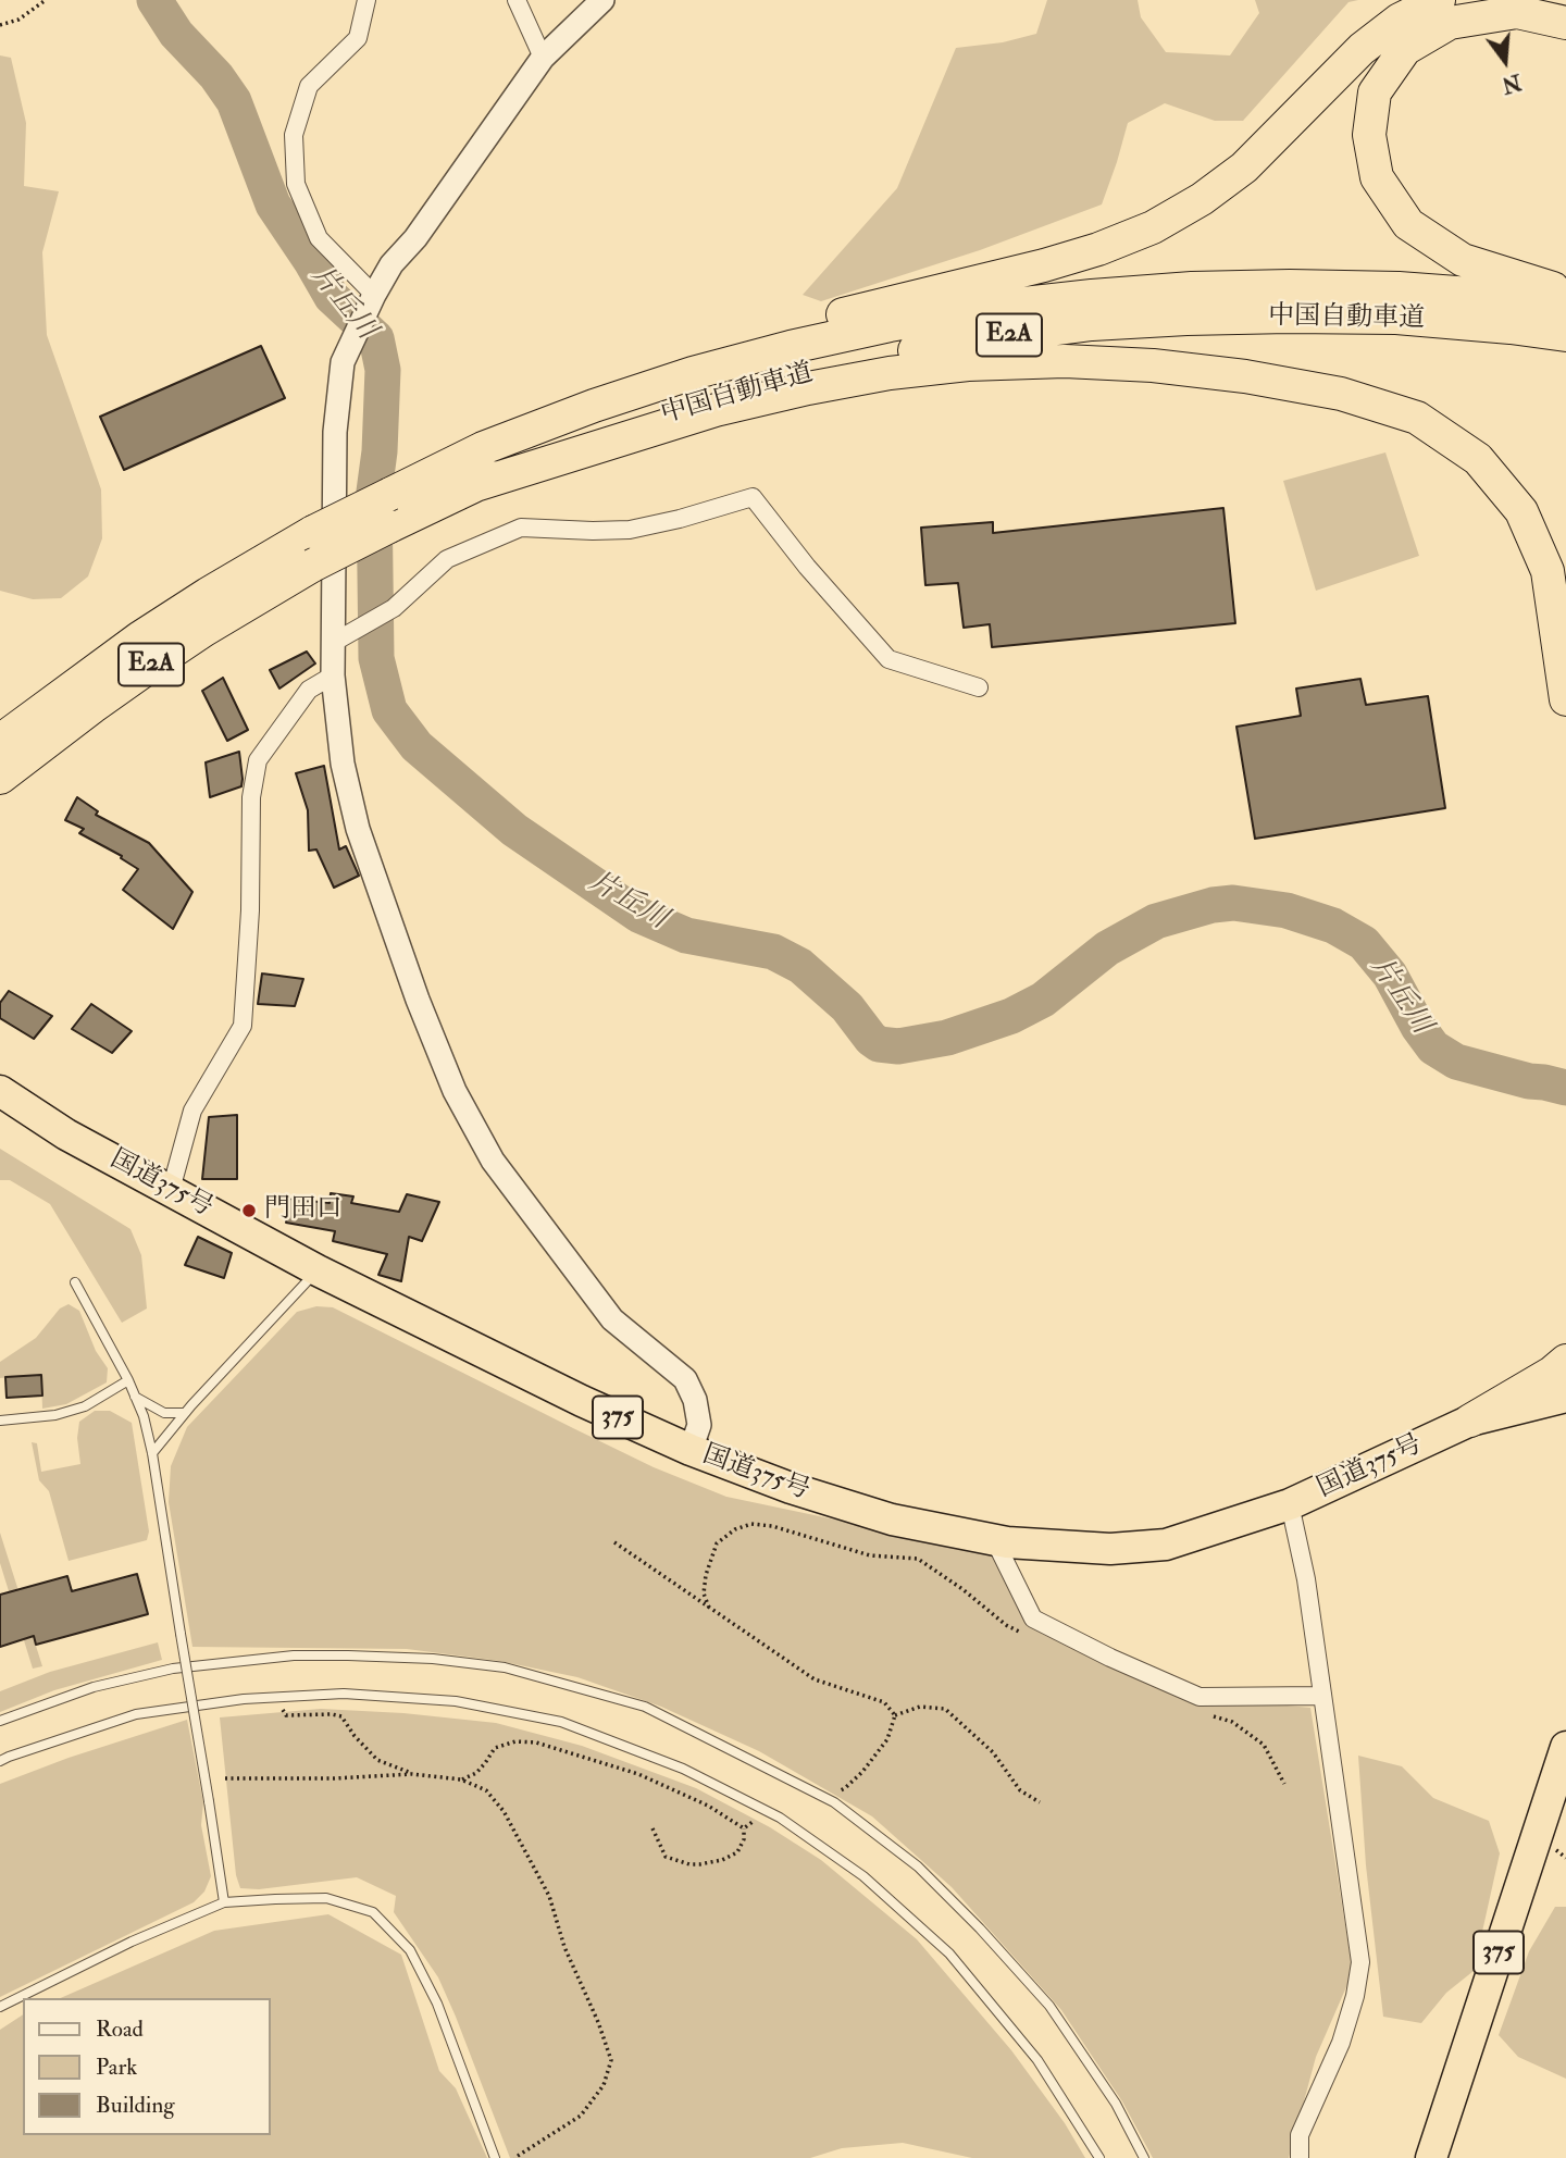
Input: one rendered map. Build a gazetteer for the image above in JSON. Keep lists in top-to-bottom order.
{
  "streets": {
    "highway": [
      "中国自動車道",
      "E2A",
      "国道375号",
      "375"
    ]
  },
  "water": ["片丘川"],
  "places": ["門田口"],
  "legend": ["Road", "Park", "Building"],
  "north": "bottom"
}
